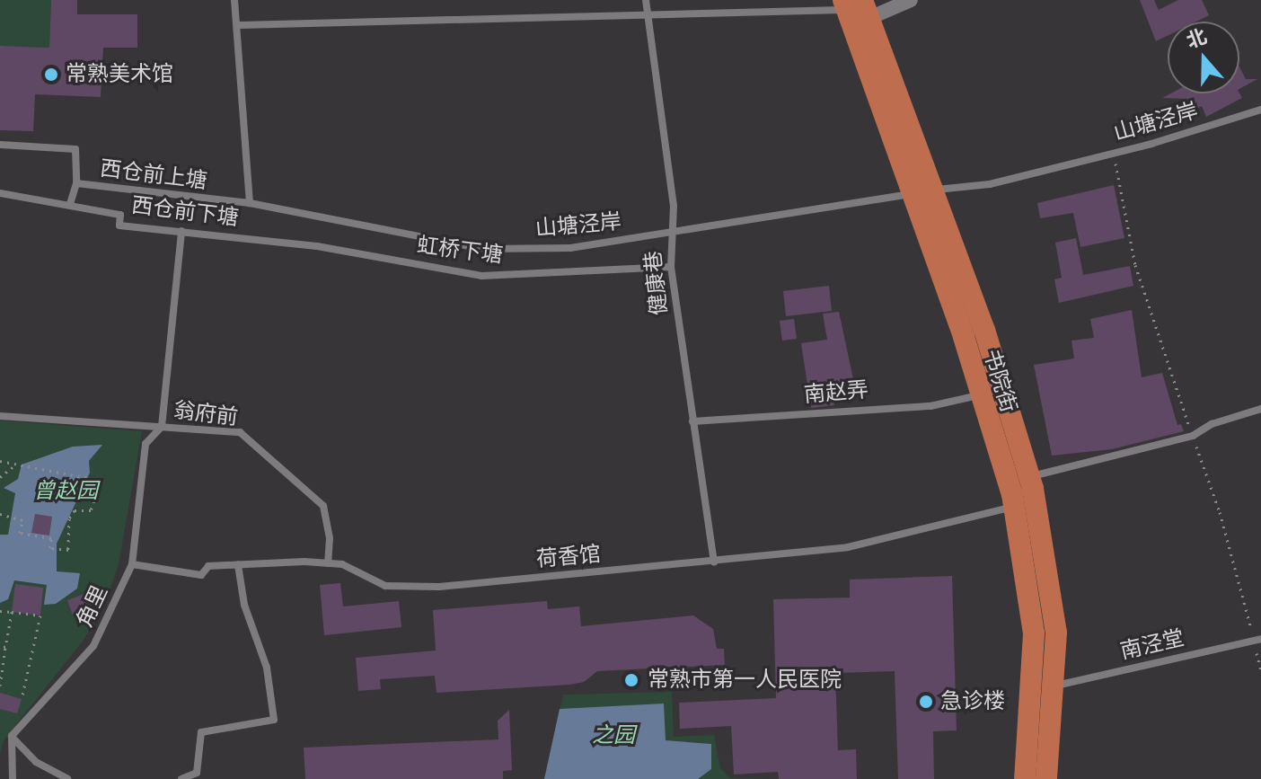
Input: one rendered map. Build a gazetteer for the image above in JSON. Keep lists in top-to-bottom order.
{
  "streets": {
    "main road": ["书院街"],
    "lane": [
      "山塘泾岸",
      "西仓前上塘",
      "西仓前下塘",
      "虹桥下塘",
      "健康巷",
      "南赵弄",
      "翁府前",
      "荷香馆",
      "角里",
      "南泾堂"
    ]
  },
  "crossings": [
    ["山塘泾岸", "西仓前上塘"],
    ["山塘泾岸", "健康巷"],
    ["山塘泾岸", "书院街"],
    ["西仓前下塘", "虹桥下塘"],
    ["虹桥下塘", "健康巷"],
    ["健康巷", "南赵弄"],
    ["健康巷", "荷香馆"],
    ["书院街", "南赵弄"],
    ["书院街", "荷香馆"],
    ["书院街", "南泾堂"],
    ["翁府前", "荷香馆"],
    ["翁府前", "角里"],
    ["荷香馆", "角里"]
  ],
  "parks": ["曾赵园", "之园"],
  "places": ["常熟美术馆", "常熟市第一人民医院", "急诊楼"],
  "north": "top"
}
